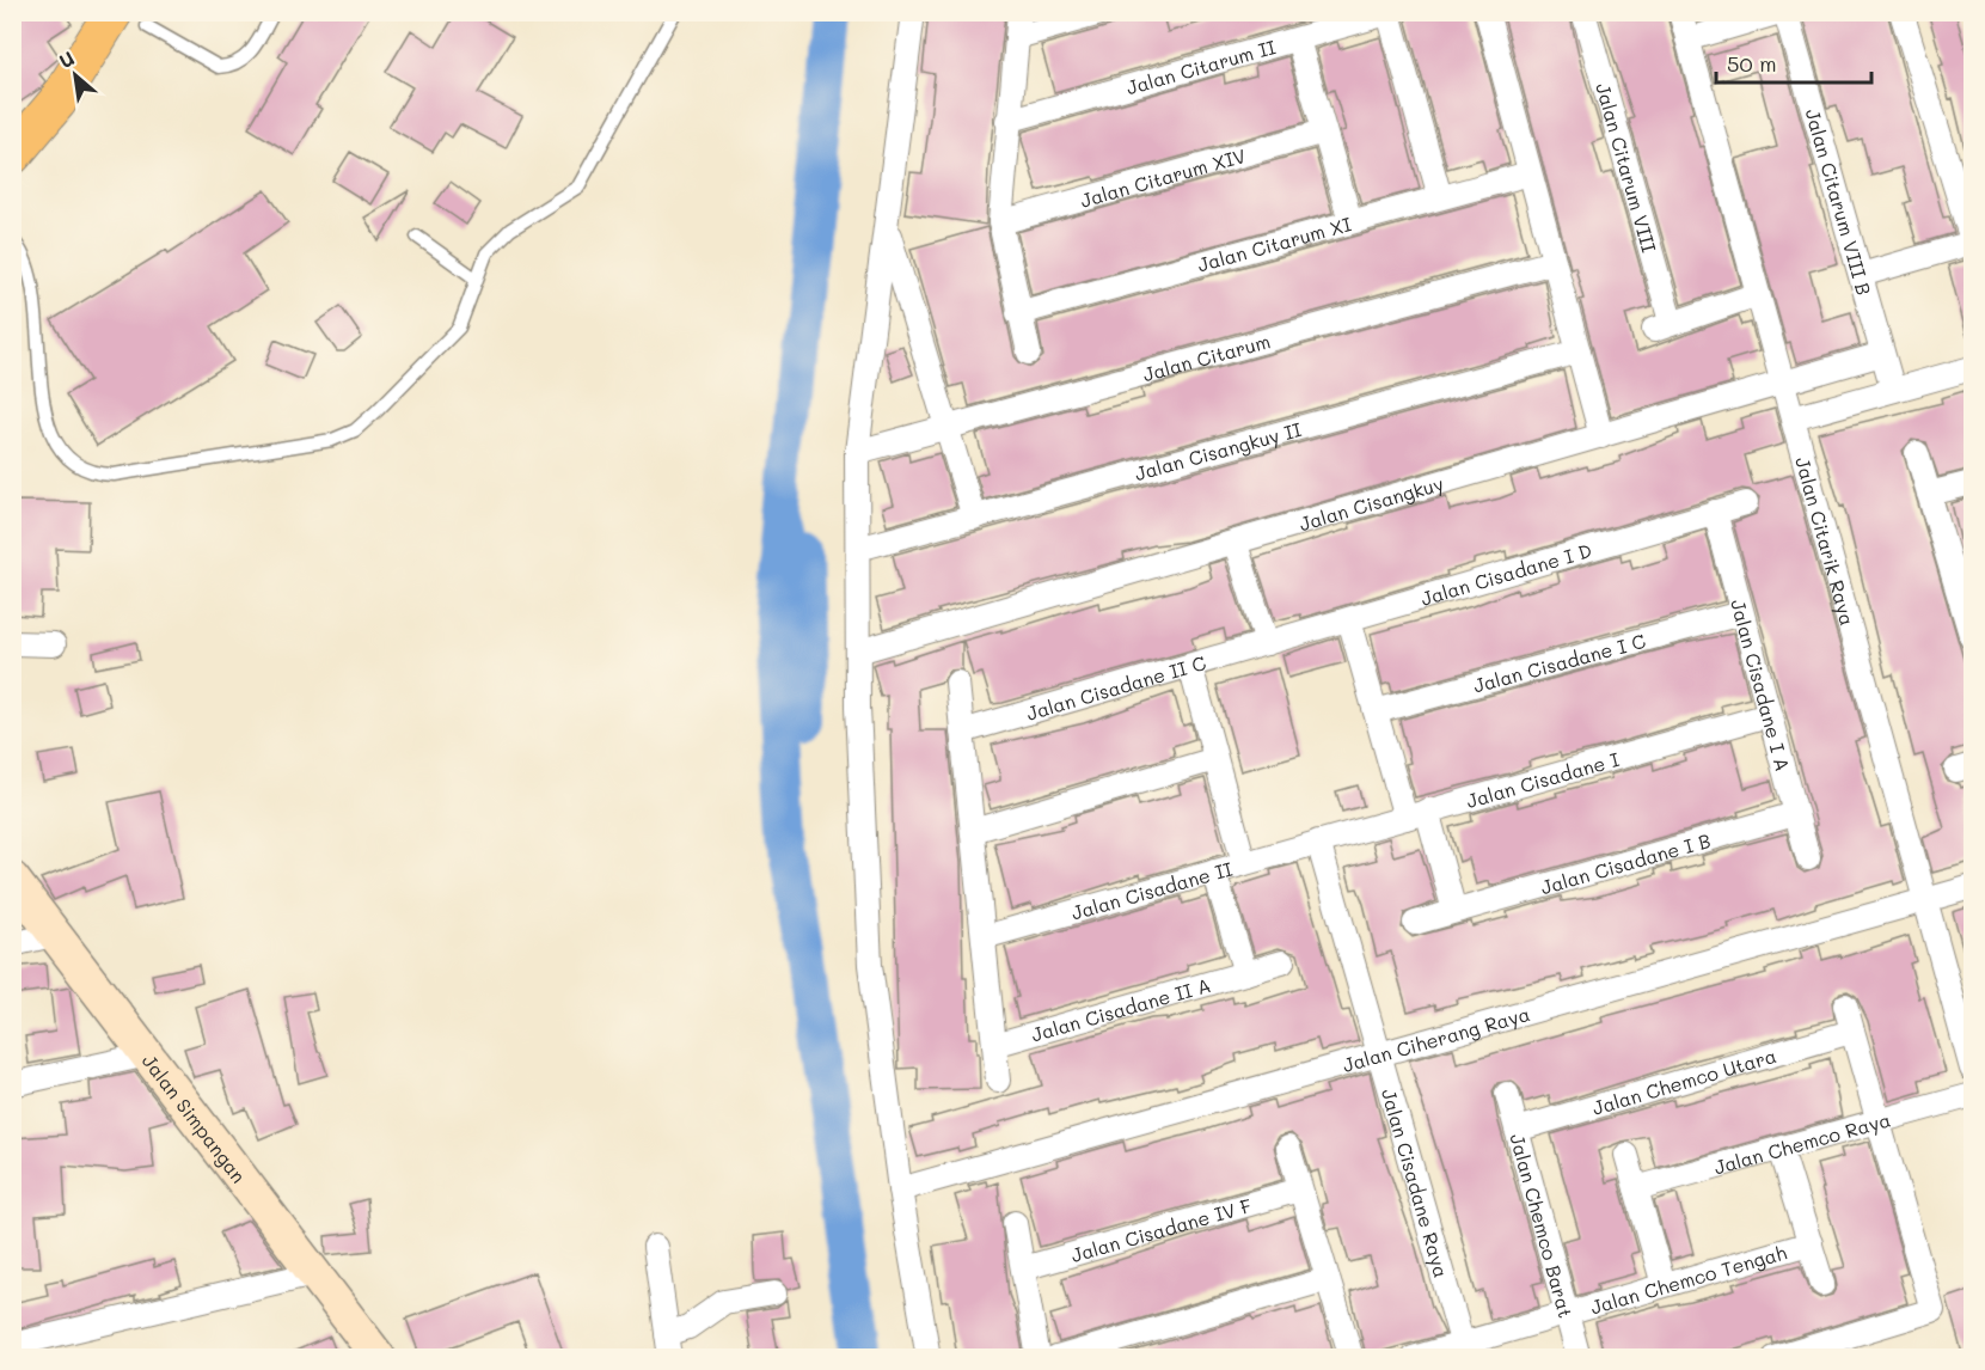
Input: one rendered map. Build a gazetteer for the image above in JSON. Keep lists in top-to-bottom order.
{
  "streets": {
    "street": [
      "Jalan Citarum II",
      "Jalan Citarum VIII",
      "Jalan Citarum XIV",
      "Jalan Citarum VIII B",
      "Jalan Citarum XI",
      "Jalan Citarum",
      "Jalan Cisangkuy II",
      "Jalan Cisangkuy",
      "Jalan Citarik Raya",
      "Jalan Cisadane I D",
      "Jalan Cisadane I C",
      "Jalan Cisadane I A",
      "Jalan Cisadane II C",
      "Jalan Cisadane I",
      "Jalan Cisadane I B",
      "Jalan Cisadane II",
      "Jalan Cisadane II A",
      "Jalan Ciherang Raya",
      "Jalan Chemco Utara",
      "Jalan Simpangan",
      "Jalan Chemco Raya",
      "Jalan Cisadane Raya",
      "Jalan Chemco Barat",
      "Jalan Cisadane IV F",
      "Jalan Chemco Tengah"
    ]
  },
  "crossings": [
    ["Jalan Citarum VIII", "Jalan Citarik Raya"],
    ["Jalan Citarum VIII B", "Jalan Cisangkuy"],
    ["Jalan Cisangkuy", "Jalan Citarik Raya"],
    ["Jalan Citarik Raya", "Jalan Ciherang Raya"],
    ["Jalan Cisadane I D", "Jalan Cisadane I A"],
    ["Jalan Cisadane I D", "Jalan Cisadane II C"],
    ["Jalan Cisadane I C", "Jalan Cisadane I A"],
    ["Jalan Cisadane I A", "Jalan Cisadane I"],
    ["Jalan Cisadane I A", "Jalan Cisadane I B"],
    ["Jalan Cisadane I", "Jalan Cisadane II"],
    ["Jalan Cisadane I", "Jalan Cisadane Raya"],
    ["Jalan Cisadane II", "Jalan Cisadane Raya"],
    ["Jalan Ciherang Raya", "Jalan Cisadane Raya"],
    ["Jalan Chemco Utara", "Jalan Chemco Barat"],
    ["Jalan Chemco Raya", "Jalan Chemco Tengah"],
    ["Jalan Cisadane Raya", "Jalan Chemco Tengah"],
    ["Jalan Chemco Barat", "Jalan Chemco Tengah"]
  ],
  "scale_bar": "50 m",
  "north": "top left"
}
